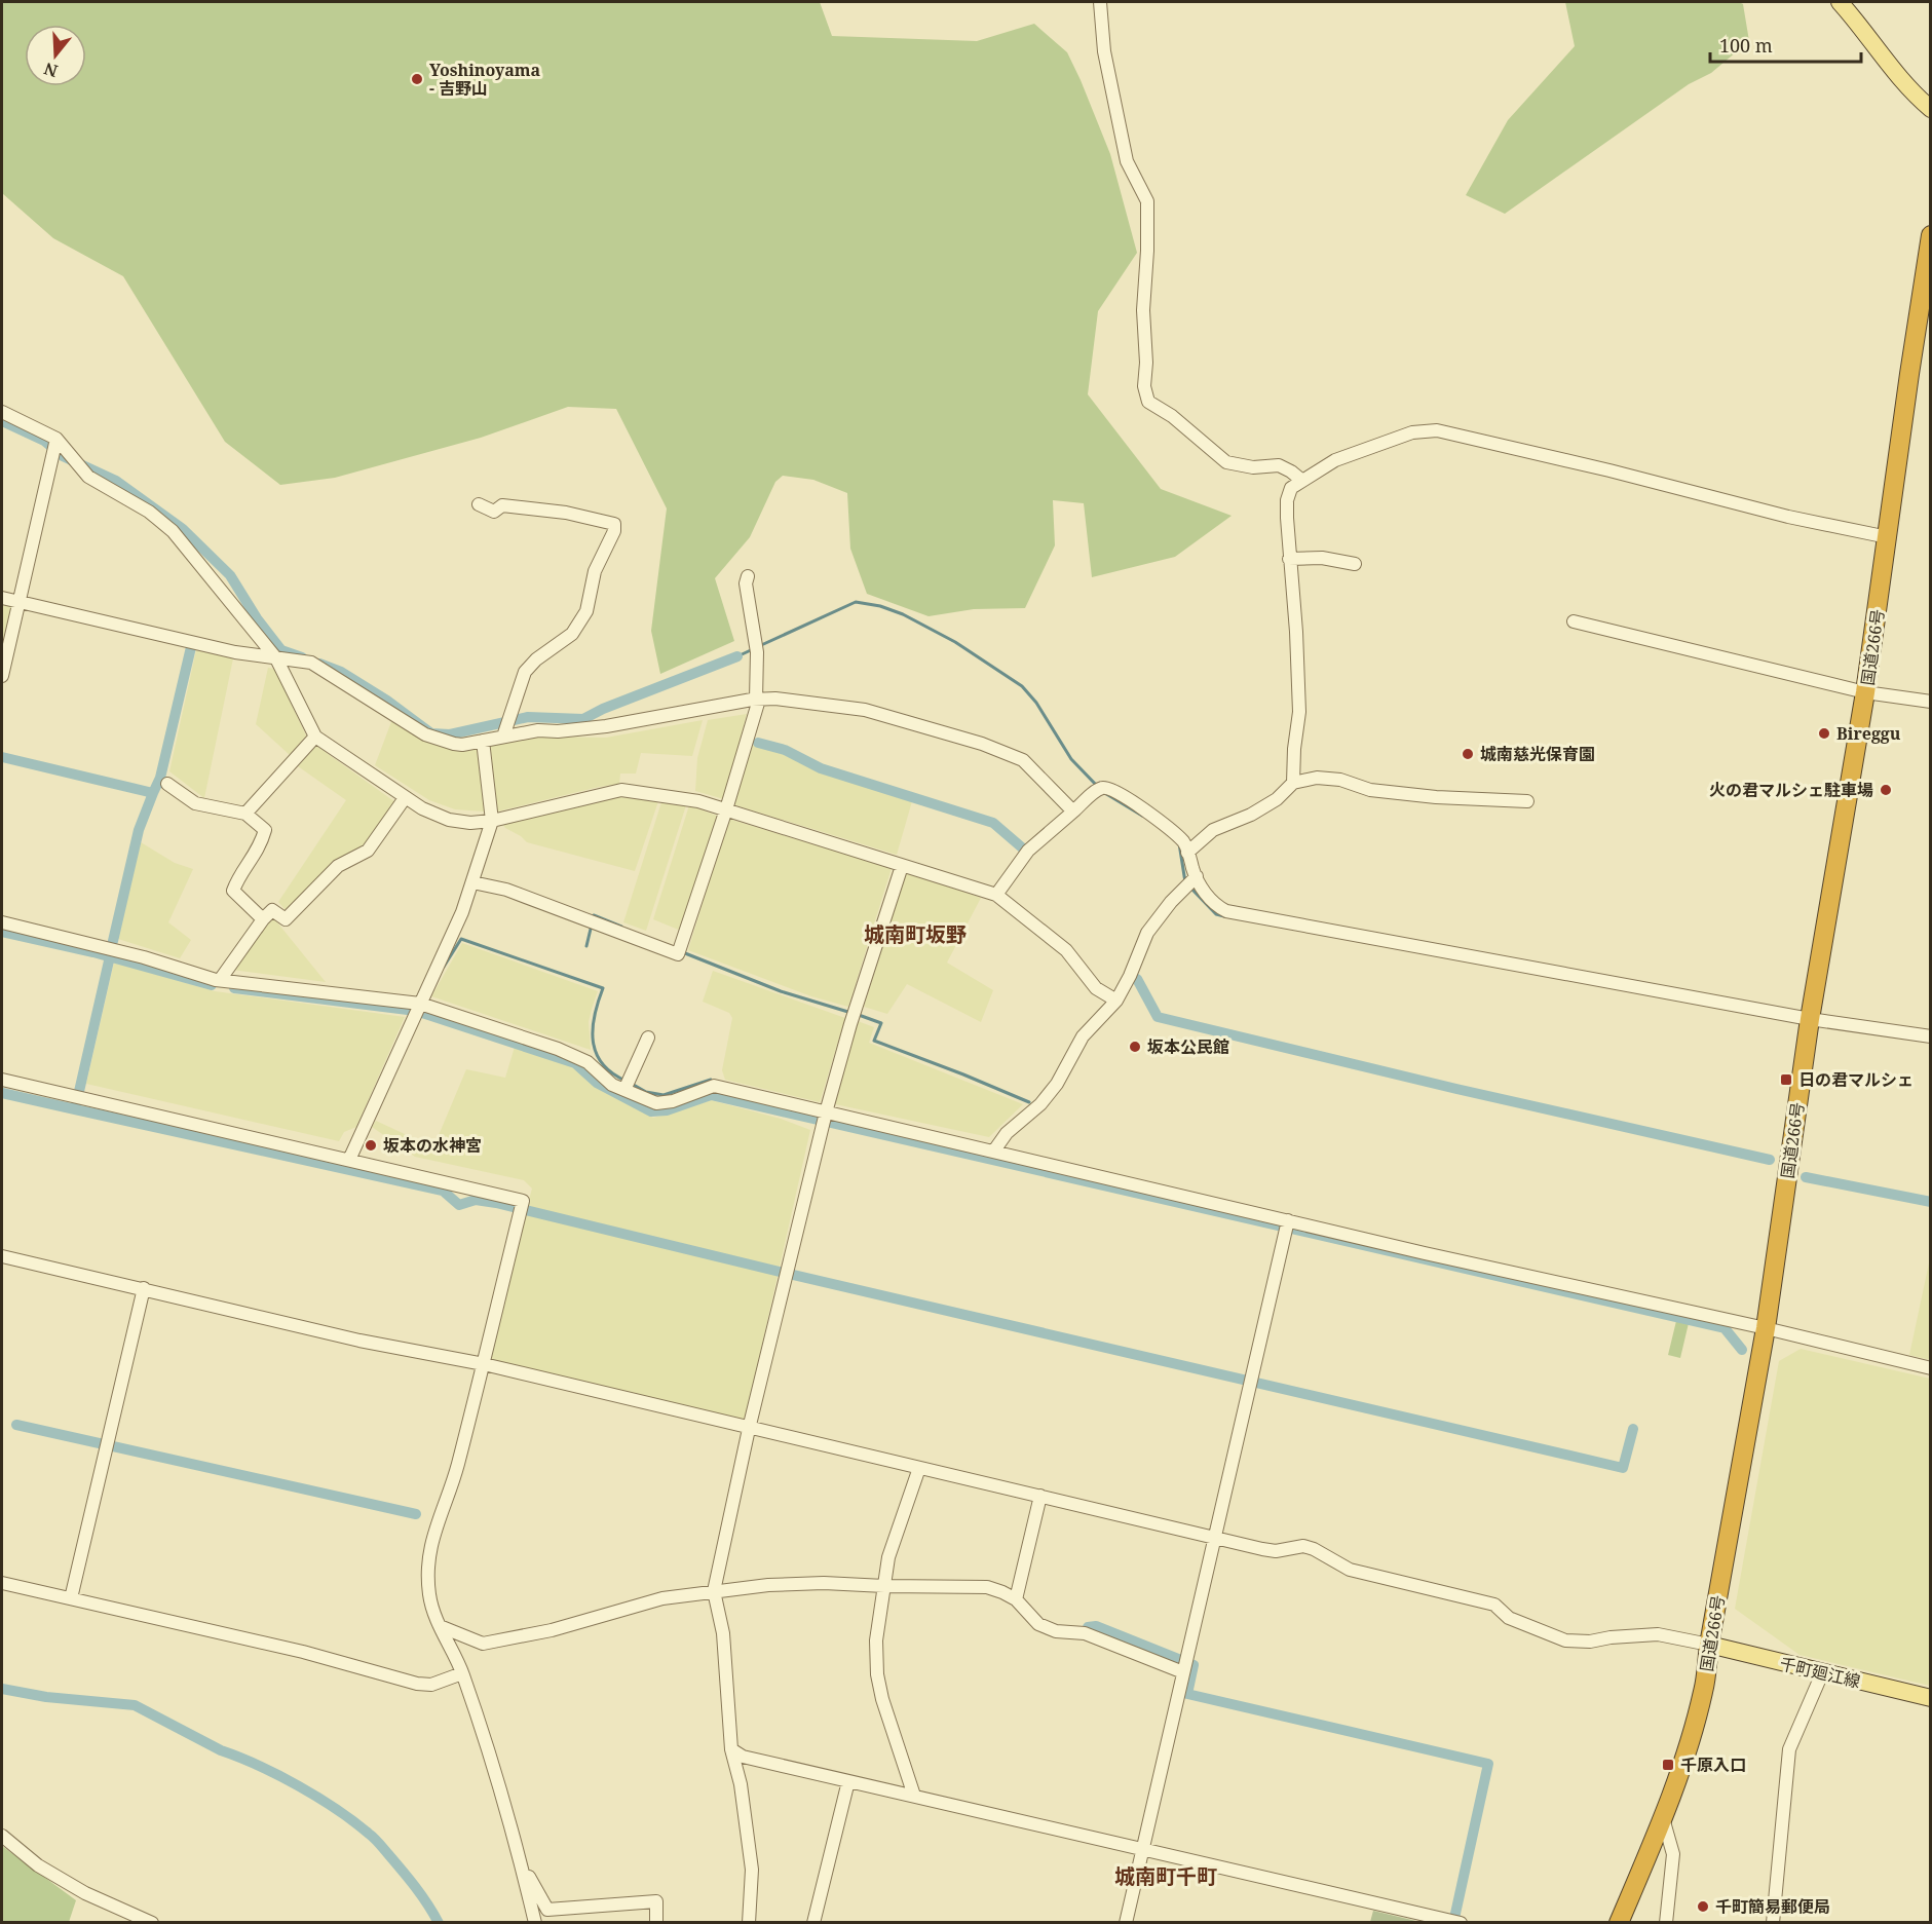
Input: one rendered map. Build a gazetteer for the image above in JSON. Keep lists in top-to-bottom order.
{
  "streets": {
    "highway": ["国道266号"],
    "main road": ["千町廻江線"]
  },
  "crossings": [
    ["国道266号", "千町廻江線"]
  ],
  "districts": ["城南町坂野", "城南町千町"],
  "places": {
    "other": [
      "Yoshinoyama - 吉野山",
      "Bireggu",
      "城南慈光保育園",
      "火の君マルシェ駐車場",
      "坂本公民館",
      "坂本の水神宮",
      "千町簡易郵便局"
    ],
    "transit": ["日の君マルシェ", "千原入口"]
  },
  "scale_bar": "100 m",
  "north": "bottom"
}
